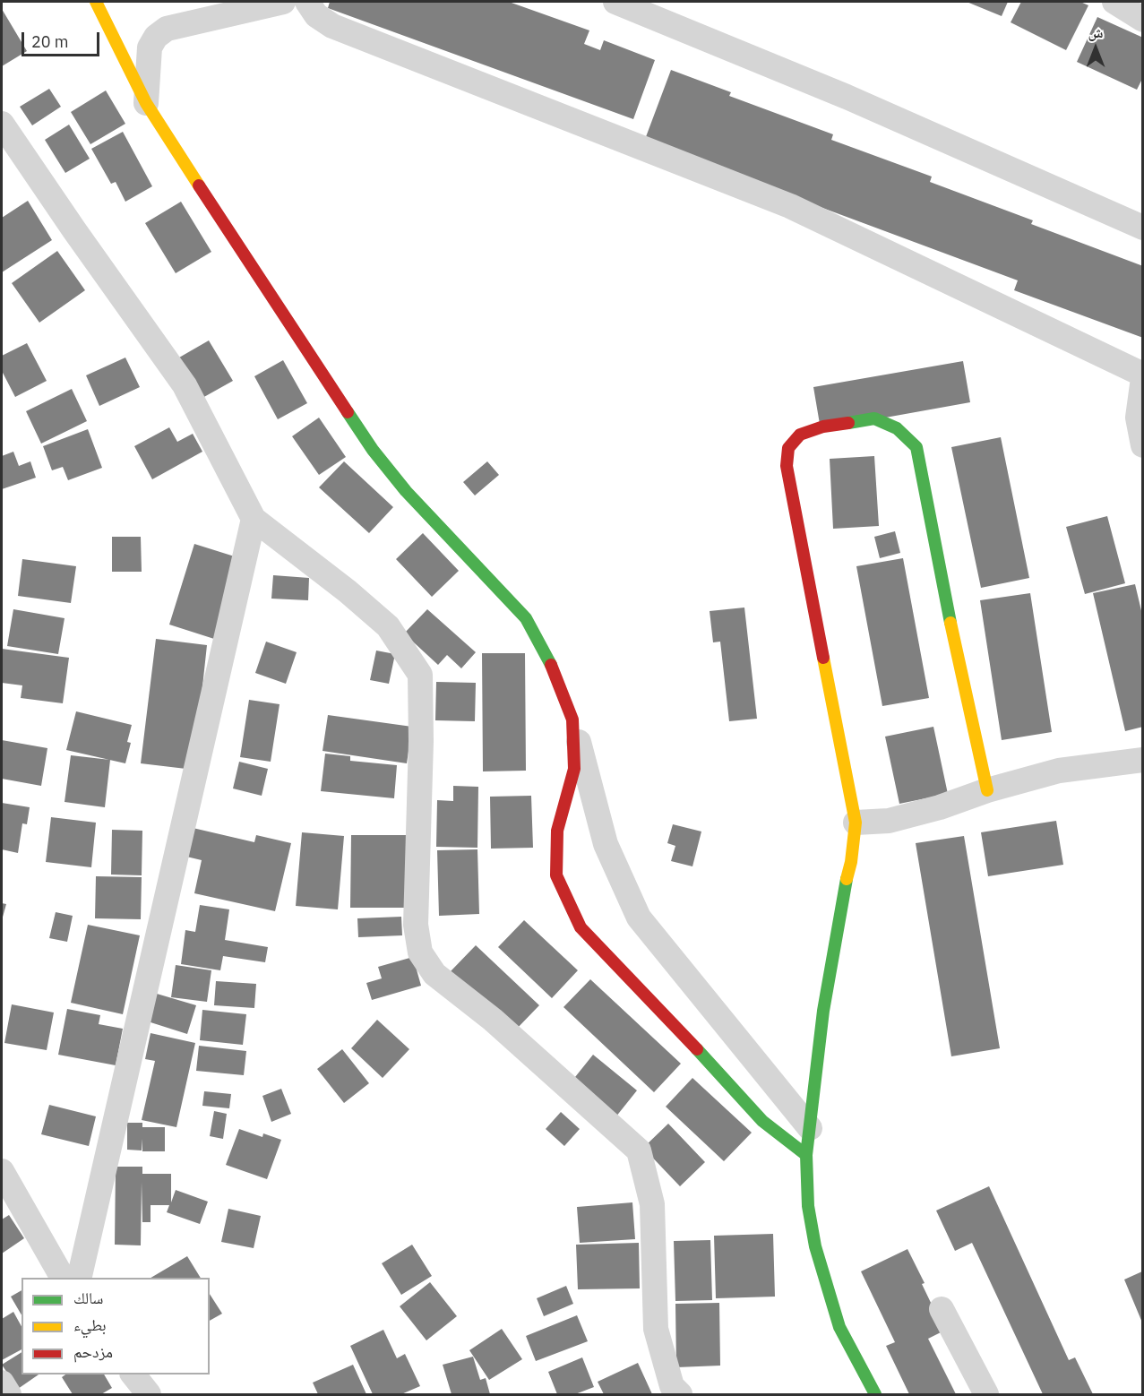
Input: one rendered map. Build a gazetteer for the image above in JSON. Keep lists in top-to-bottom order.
{
  "legend": ["سالك", "بطيء", "مزدحم"],
  "scale_bar": "20 m",
  "north": "top"
}
